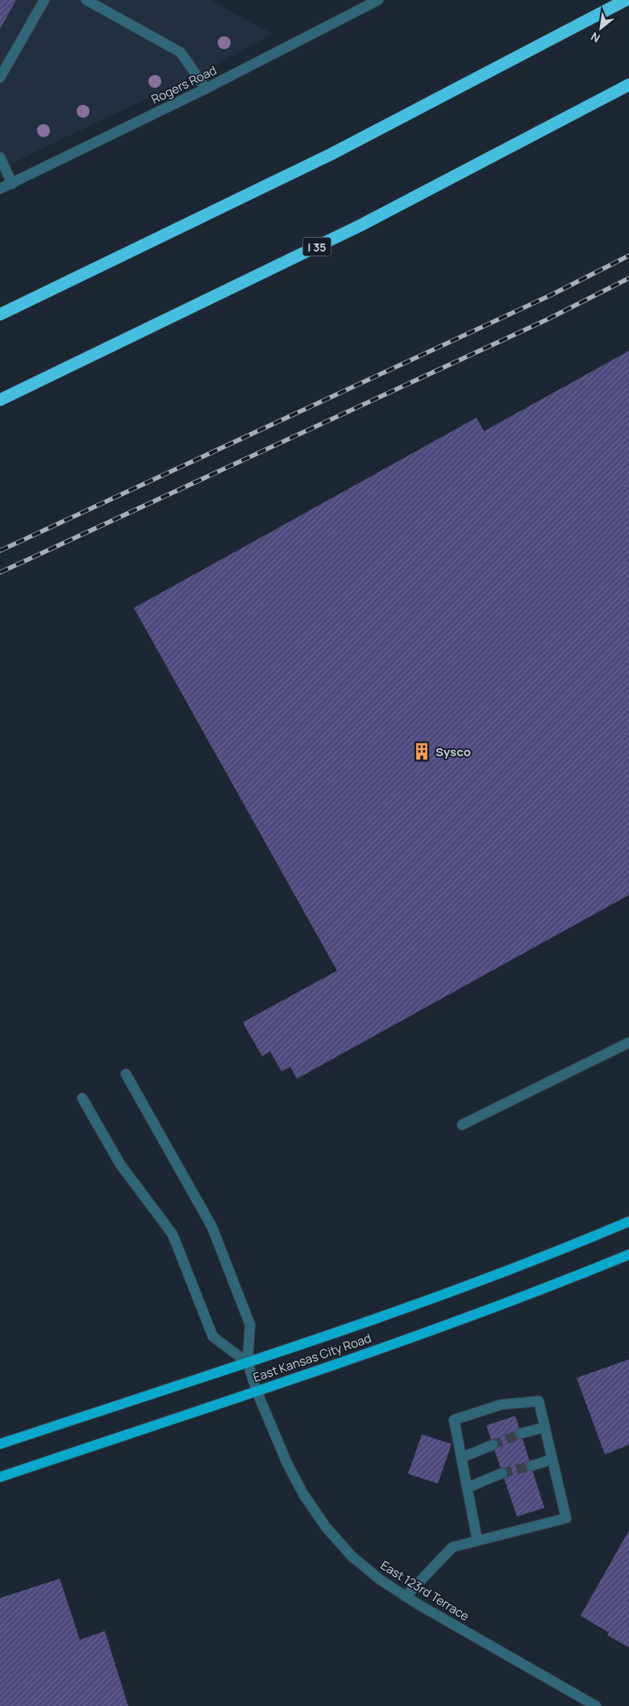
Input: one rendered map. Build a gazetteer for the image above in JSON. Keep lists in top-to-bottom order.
{
  "streets": {
    "highway": ["I 35"],
    "main road": ["East Kansas City Road"],
    "street": ["Rogers Road", "East 123rd Terrace"]
  },
  "crossings": [
    ["East Kansas City Road", "East 123rd Terrace"]
  ],
  "places": {
    "building": ["Sysco"]
  },
  "north": "bottom left"
}
